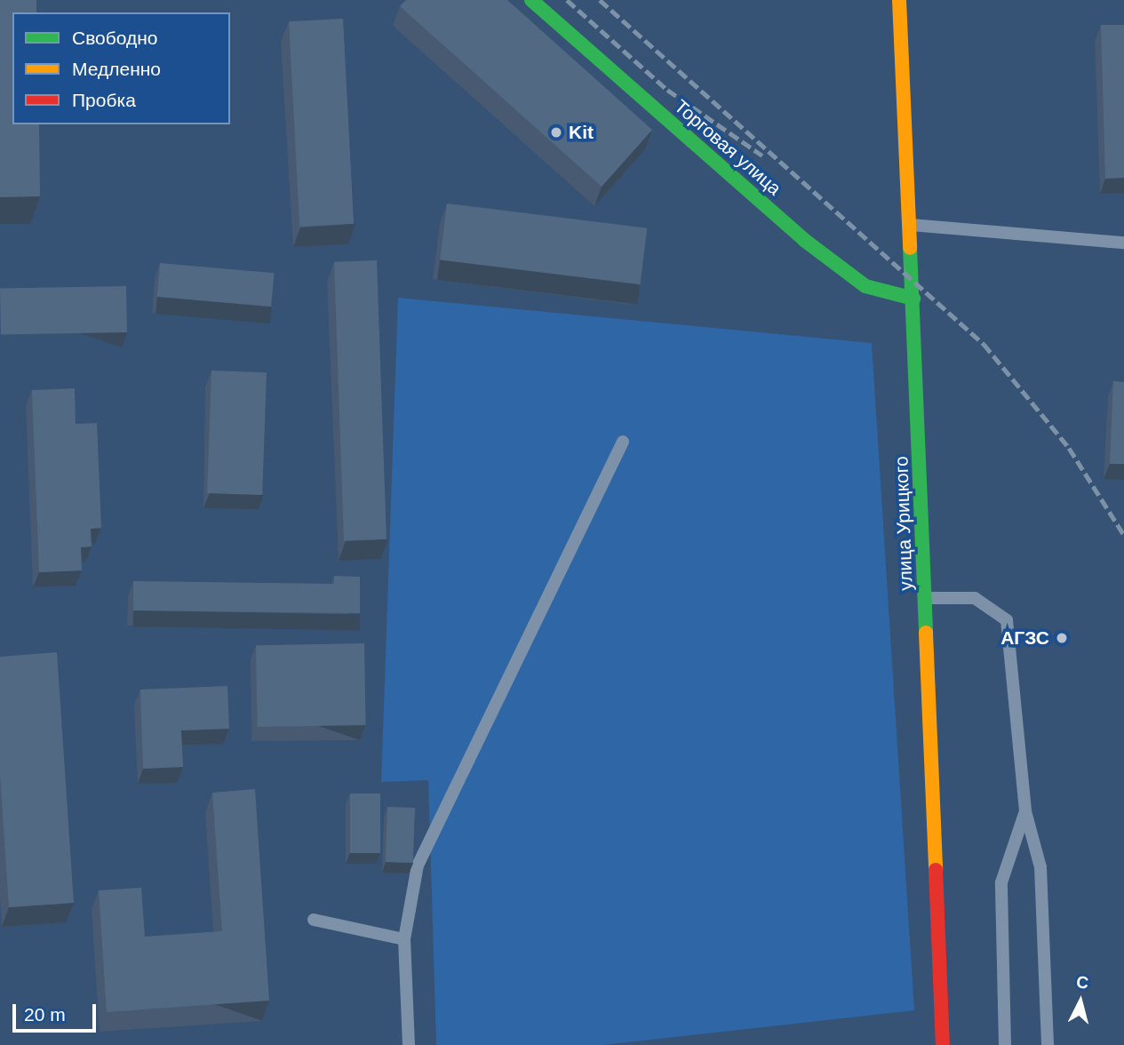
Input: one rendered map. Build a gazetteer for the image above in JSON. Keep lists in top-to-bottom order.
{
  "streets": {
    "street": ["Торговая улица", "улица Урицкого"]
  },
  "crossings": [
    ["Торговая улица", "улица Урицкого"]
  ],
  "places": ["Kit", "АГЗС"],
  "legend": ["Свободно", "Медленно", "Пробка"],
  "scale_bar": "20 m",
  "north": "top"
}
